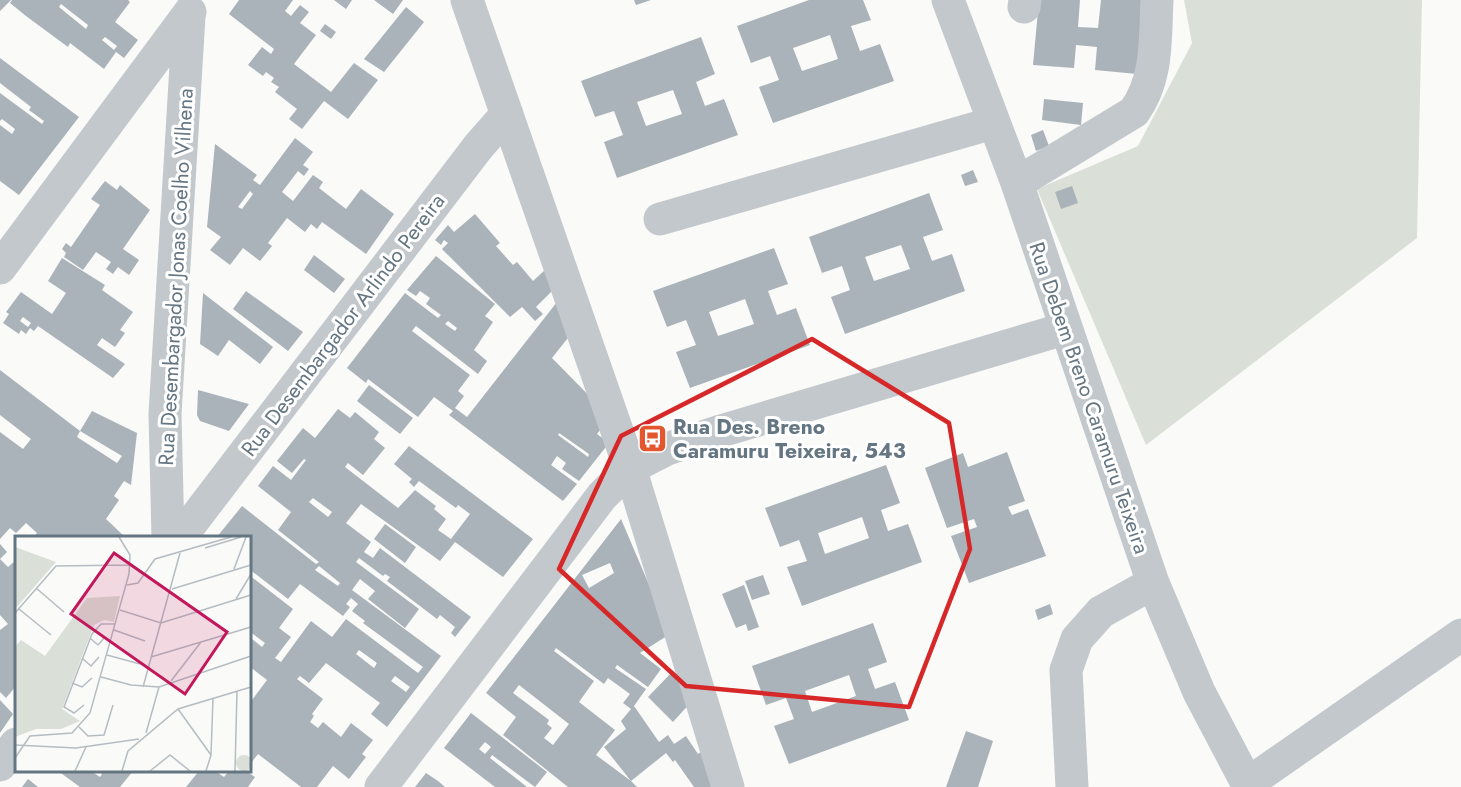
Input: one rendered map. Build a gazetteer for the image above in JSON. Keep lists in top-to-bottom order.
{
  "streets": {
    "street": ["Rua Desembargador Jonas Coelho Vilhena", "Rua Desembargador Arlindo Pereira", "Rua Debem Breno Caramuru Teixeira"]
  },
  "places": {
    "bus stop": ["Rua Des. Breno Caramuru Teixeira, 543"]
  }
}
